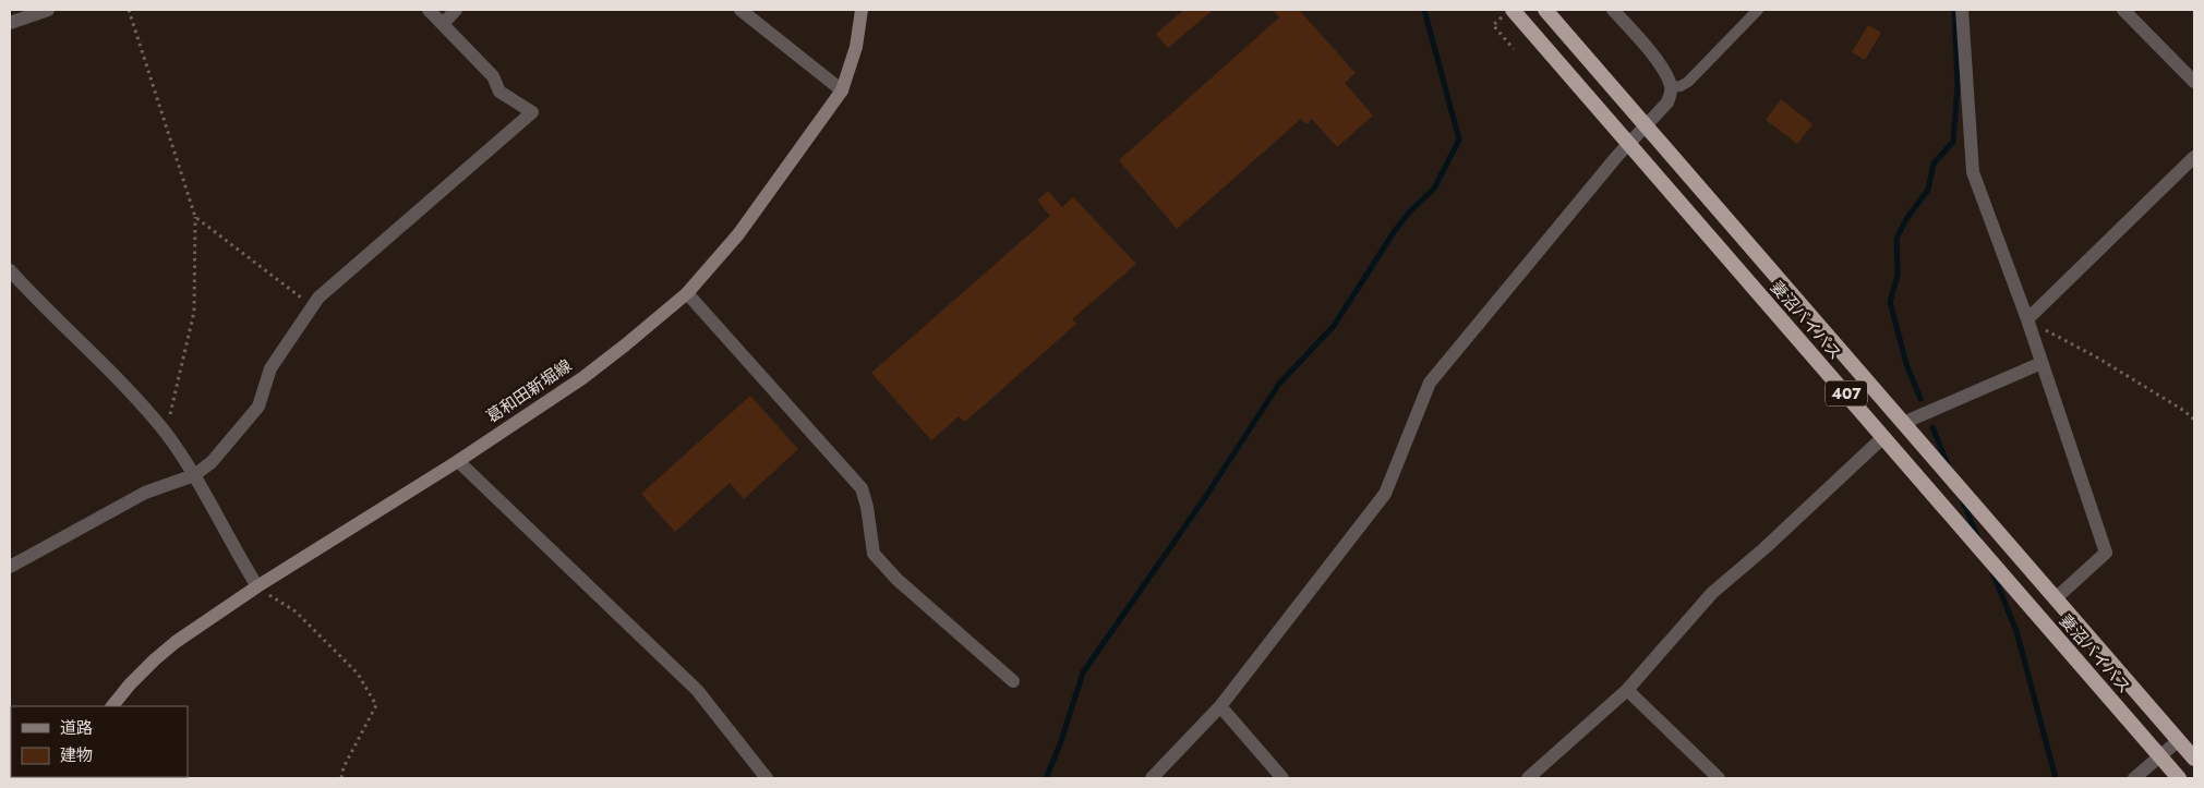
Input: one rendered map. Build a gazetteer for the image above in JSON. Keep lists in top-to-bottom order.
{
  "streets": {
    "highway": ["妻沼バイパス", "407"],
    "main road": ["葛和田新堀線"]
  },
  "legend": ["道路", "建物"]
}
